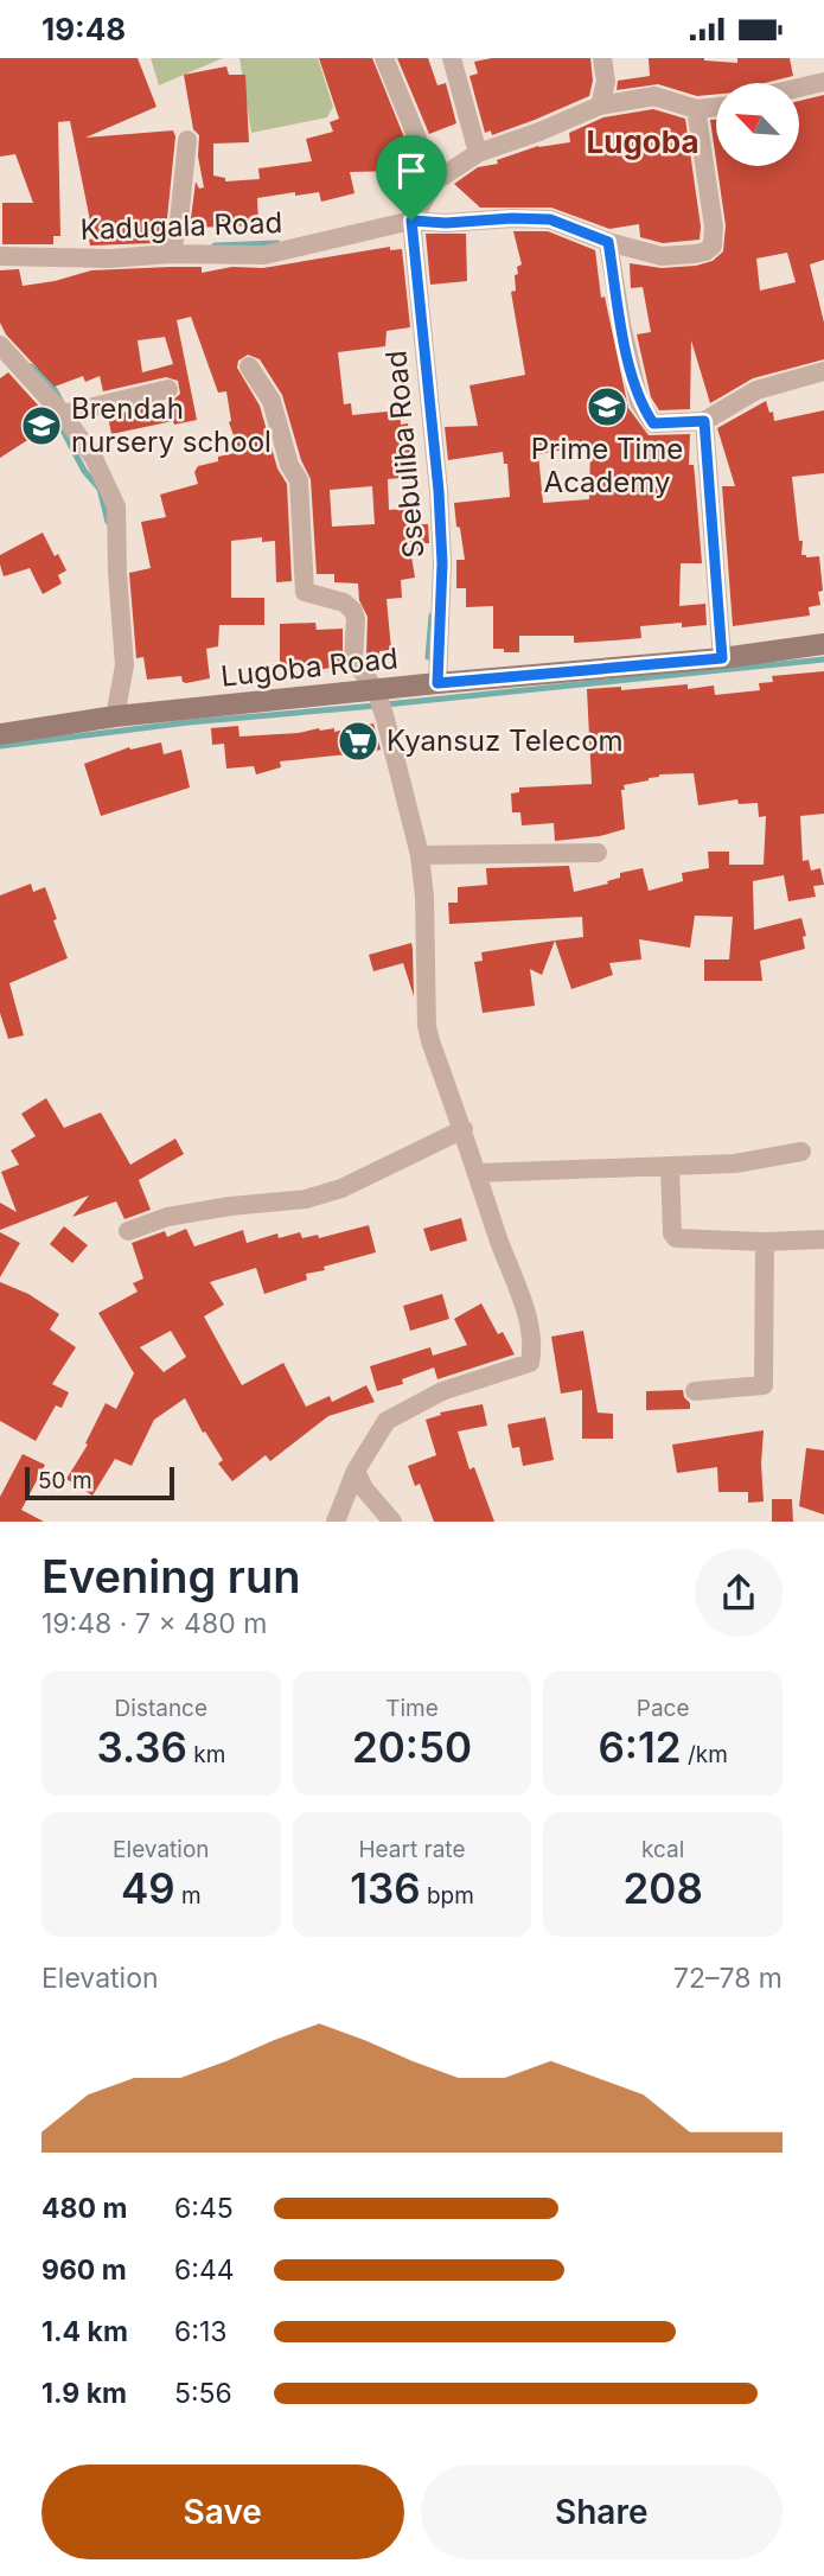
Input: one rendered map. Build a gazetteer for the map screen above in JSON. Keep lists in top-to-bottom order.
{
  "streets": {
    "street": ["Kadugala Road", "Ssebuliba Road", "Lugoba Road"]
  },
  "crossings": [
    ["Kadugala Road", "Ssebuliba Road"],
    ["Ssebuliba Road", "Lugoba Road"]
  ],
  "districts": ["Lugoba"],
  "places": {
    "school or university": ["Prime Time Academy", "Brendah nursery school"],
    "supermarket": ["Kyansuz Telecom"]
  },
  "scale_bar": "50 m",
  "north": "top left",
  "page": {
    "status": "19:48",
    "scale": "50 m",
    "heading": ["Evening run", "19:48 · 7 × 480 m"],
    "stats": [
      ["Distance", "3.36 km"],
      ["Time", "20:50"],
      ["Pace", "6:12 /km"],
      ["Elevation", "49 m"],
      ["Heart rate", "136 bpm"],
      ["kcal", "208"]
    ],
    "chart": ["Elevation", "72–78 m"],
    "list": [
      {
        "name": "480 m",
        "note": "6:45"
      },
      {
        "name": "960 m",
        "note": "6:44"
      },
      {
        "name": "1.4 km",
        "note": "6:13"
      },
      {
        "name": "1.9 km",
        "note": "5:56"
      }
    ],
    "buttons": ["Save", "Share"]
  }
}
